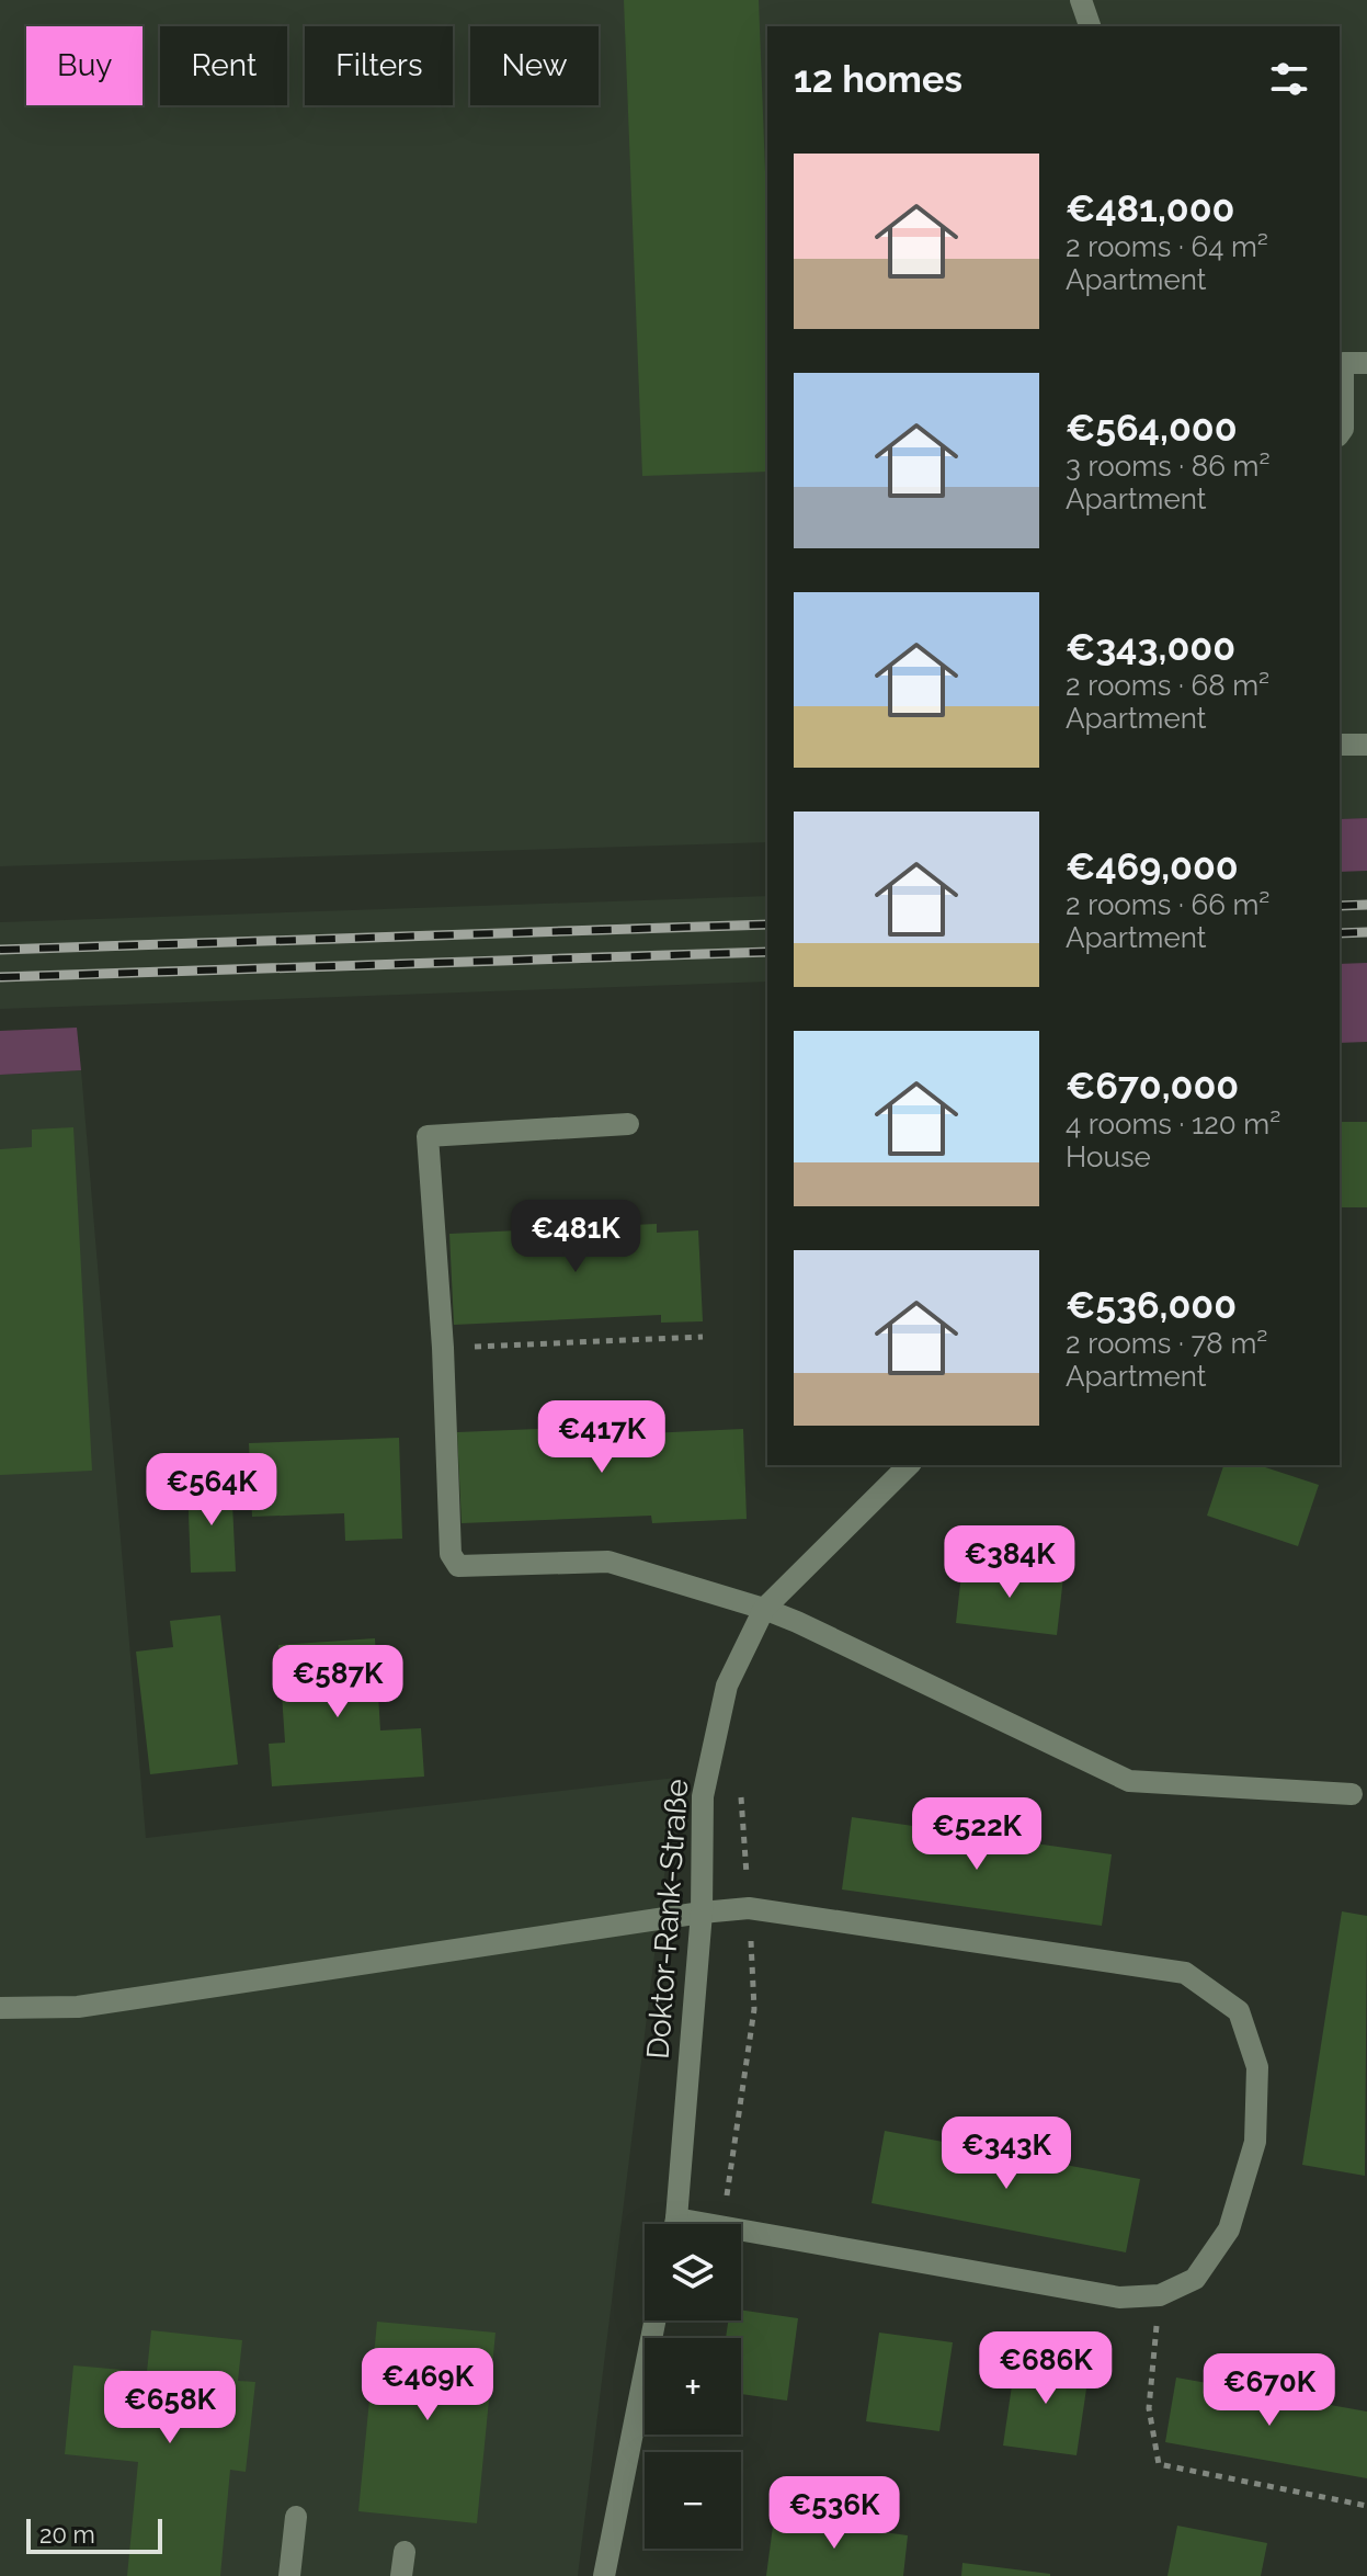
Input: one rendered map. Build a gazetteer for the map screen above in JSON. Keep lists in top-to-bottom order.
{
  "streets": {
    "street": ["Doktor-Rank-Straße"]
  },
  "scale_bar": "20 m",
  "page": {
    "chip": [
      "Buy",
      "Rent",
      "Filters",
      "New"
    ],
    "heading": "12 homes",
    "list": [
      {
        "name": "€481,000",
        "note": "2 rooms · 64 m² · Apartment"
      },
      {
        "name": "€564,000",
        "note": "3 rooms · 86 m² · Apartment"
      },
      {
        "name": "€343,000",
        "note": "2 rooms · 68 m² · Apartment"
      },
      {
        "name": "€469,000",
        "note": "2 rooms · 66 m² · Apartment"
      },
      {
        "name": "€670,000",
        "note": "4 rooms · 120 m² · House"
      },
      {
        "name": "€536,000",
        "note": "2 rooms · 78 m² · Apartment"
      }
    ],
    "price": [
      "€481K",
      "€417K",
      "€564K",
      "€384K",
      "€587K",
      "€522K",
      "€343K",
      "€686K",
      "€469K",
      "€670K",
      "€658K",
      "€536K"
    ],
    "map_buttons": ["+", "−"],
    "scale": "20 m"
  }
}
